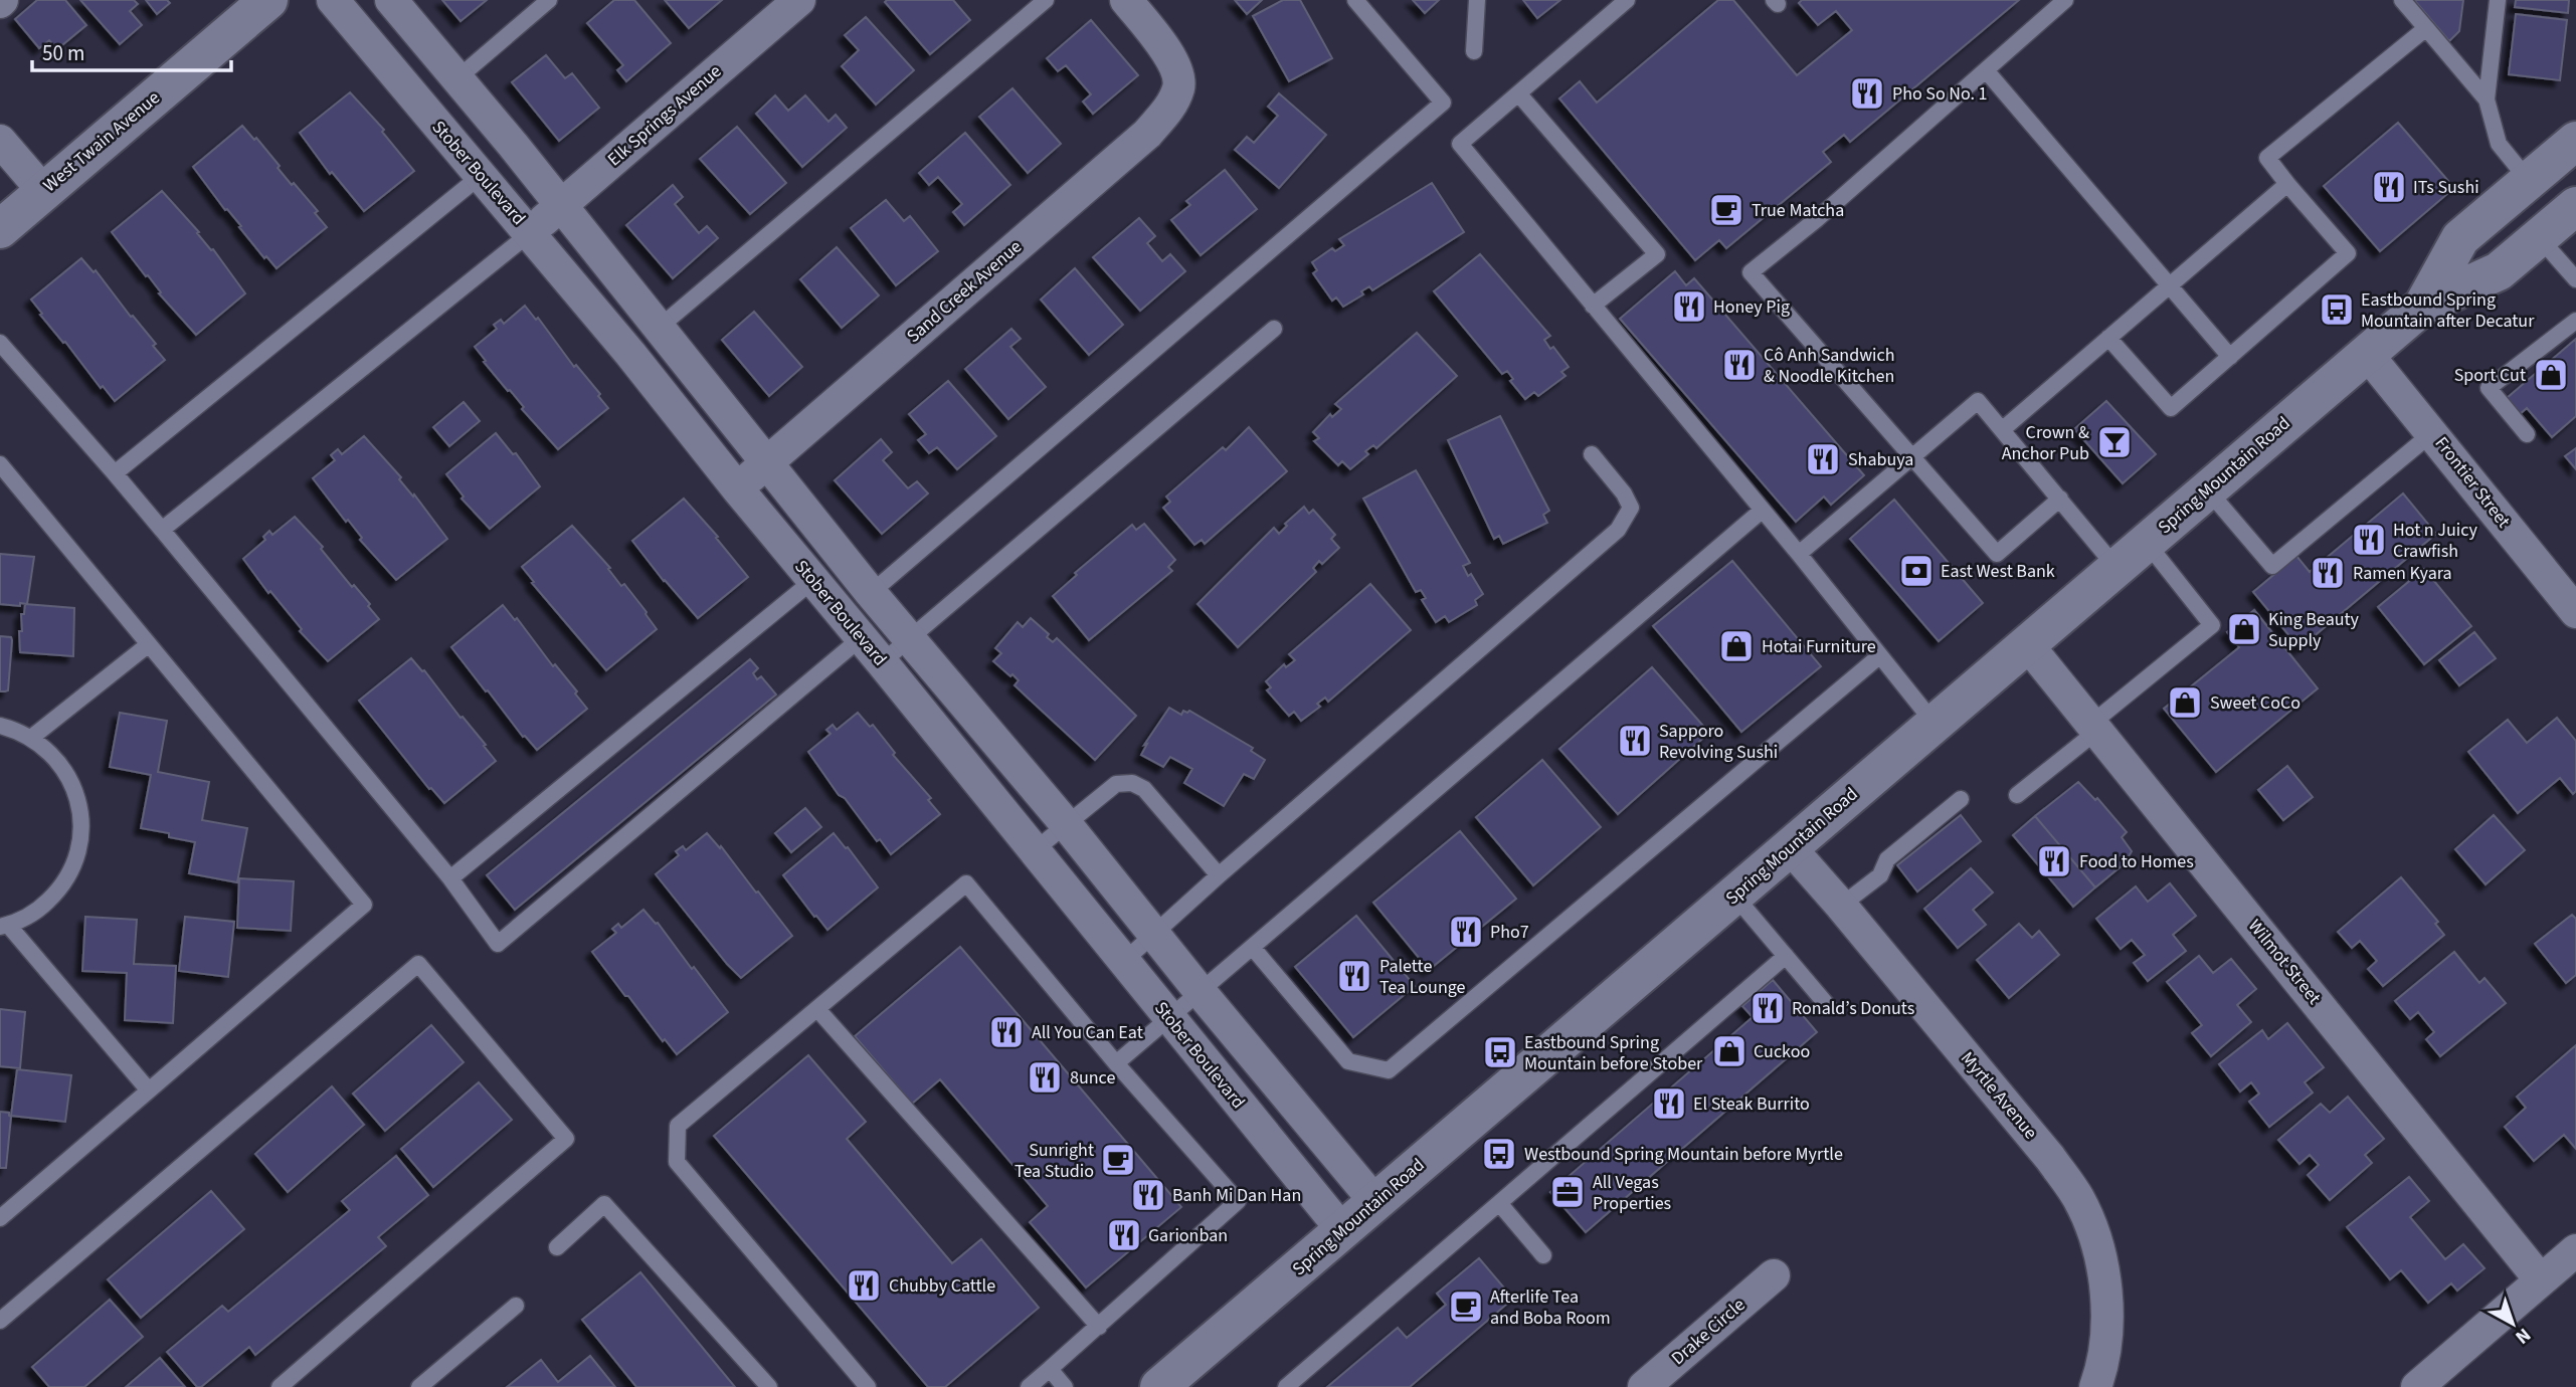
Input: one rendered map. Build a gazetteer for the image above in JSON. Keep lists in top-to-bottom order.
{
  "streets": {
    "main road": ["West Twain Avenue", "Spring Mountain Road"],
    "street": [
      "Elk Springs Avenue",
      "Stober Boulevard",
      "Sand Creek Avenue",
      "Frontier Street",
      "Wilmot Street",
      "Myrtle Avenue",
      "Drake Circle"
    ]
  },
  "crossings": [
    ["Elk Springs Avenue", "Stober Boulevard"],
    ["Stober Boulevard", "Sand Creek Avenue"],
    ["Stober Boulevard", "Spring Mountain Road"],
    ["Spring Mountain Road", "Frontier Street"],
    ["Spring Mountain Road", "Wilmot Street"],
    ["Spring Mountain Road", "Myrtle Avenue"]
  ],
  "places": {
    "restaurant": [
      "Pho So No. 1",
      "ITs Sushi",
      "Honey Pig",
      "Cô Anh Sandwich & Noodle Kitchen",
      "Shabuya",
      "Hot n Juicy Crawfish",
      "Ramen Kyara",
      "Sapporo Revolving Sushi",
      "Food to Homes",
      "Pho7",
      "Palette Tea Lounge",
      "Ronald’s Donuts",
      "All You Can Eat",
      "8unce",
      "El Steak Burrito",
      "Banh Mi Dan Han",
      "Garionban",
      "Chubby Cattle"
    ],
    "cafe": ["True Matcha", "Sunright Tea Studio", "Afterlife Tea and Boba Room"],
    "bus stop": ["Eastbound Spring Mountain after Decatur", "Eastbound Spring Mountain before Stober", "Westbound Spring Mountain before Myrtle"],
    "shop": [
      "Sport Cut",
      "King Beauty Supply",
      "Hotai Furniture",
      "Sweet CoCo",
      "Cuckoo"
    ],
    "bar": ["Crown & Anchor Pub"],
    "bank": ["East West Bank"],
    "office": ["All Vegas Properties"]
  },
  "scale_bar": "50 m",
  "north": "bottom right"
}
